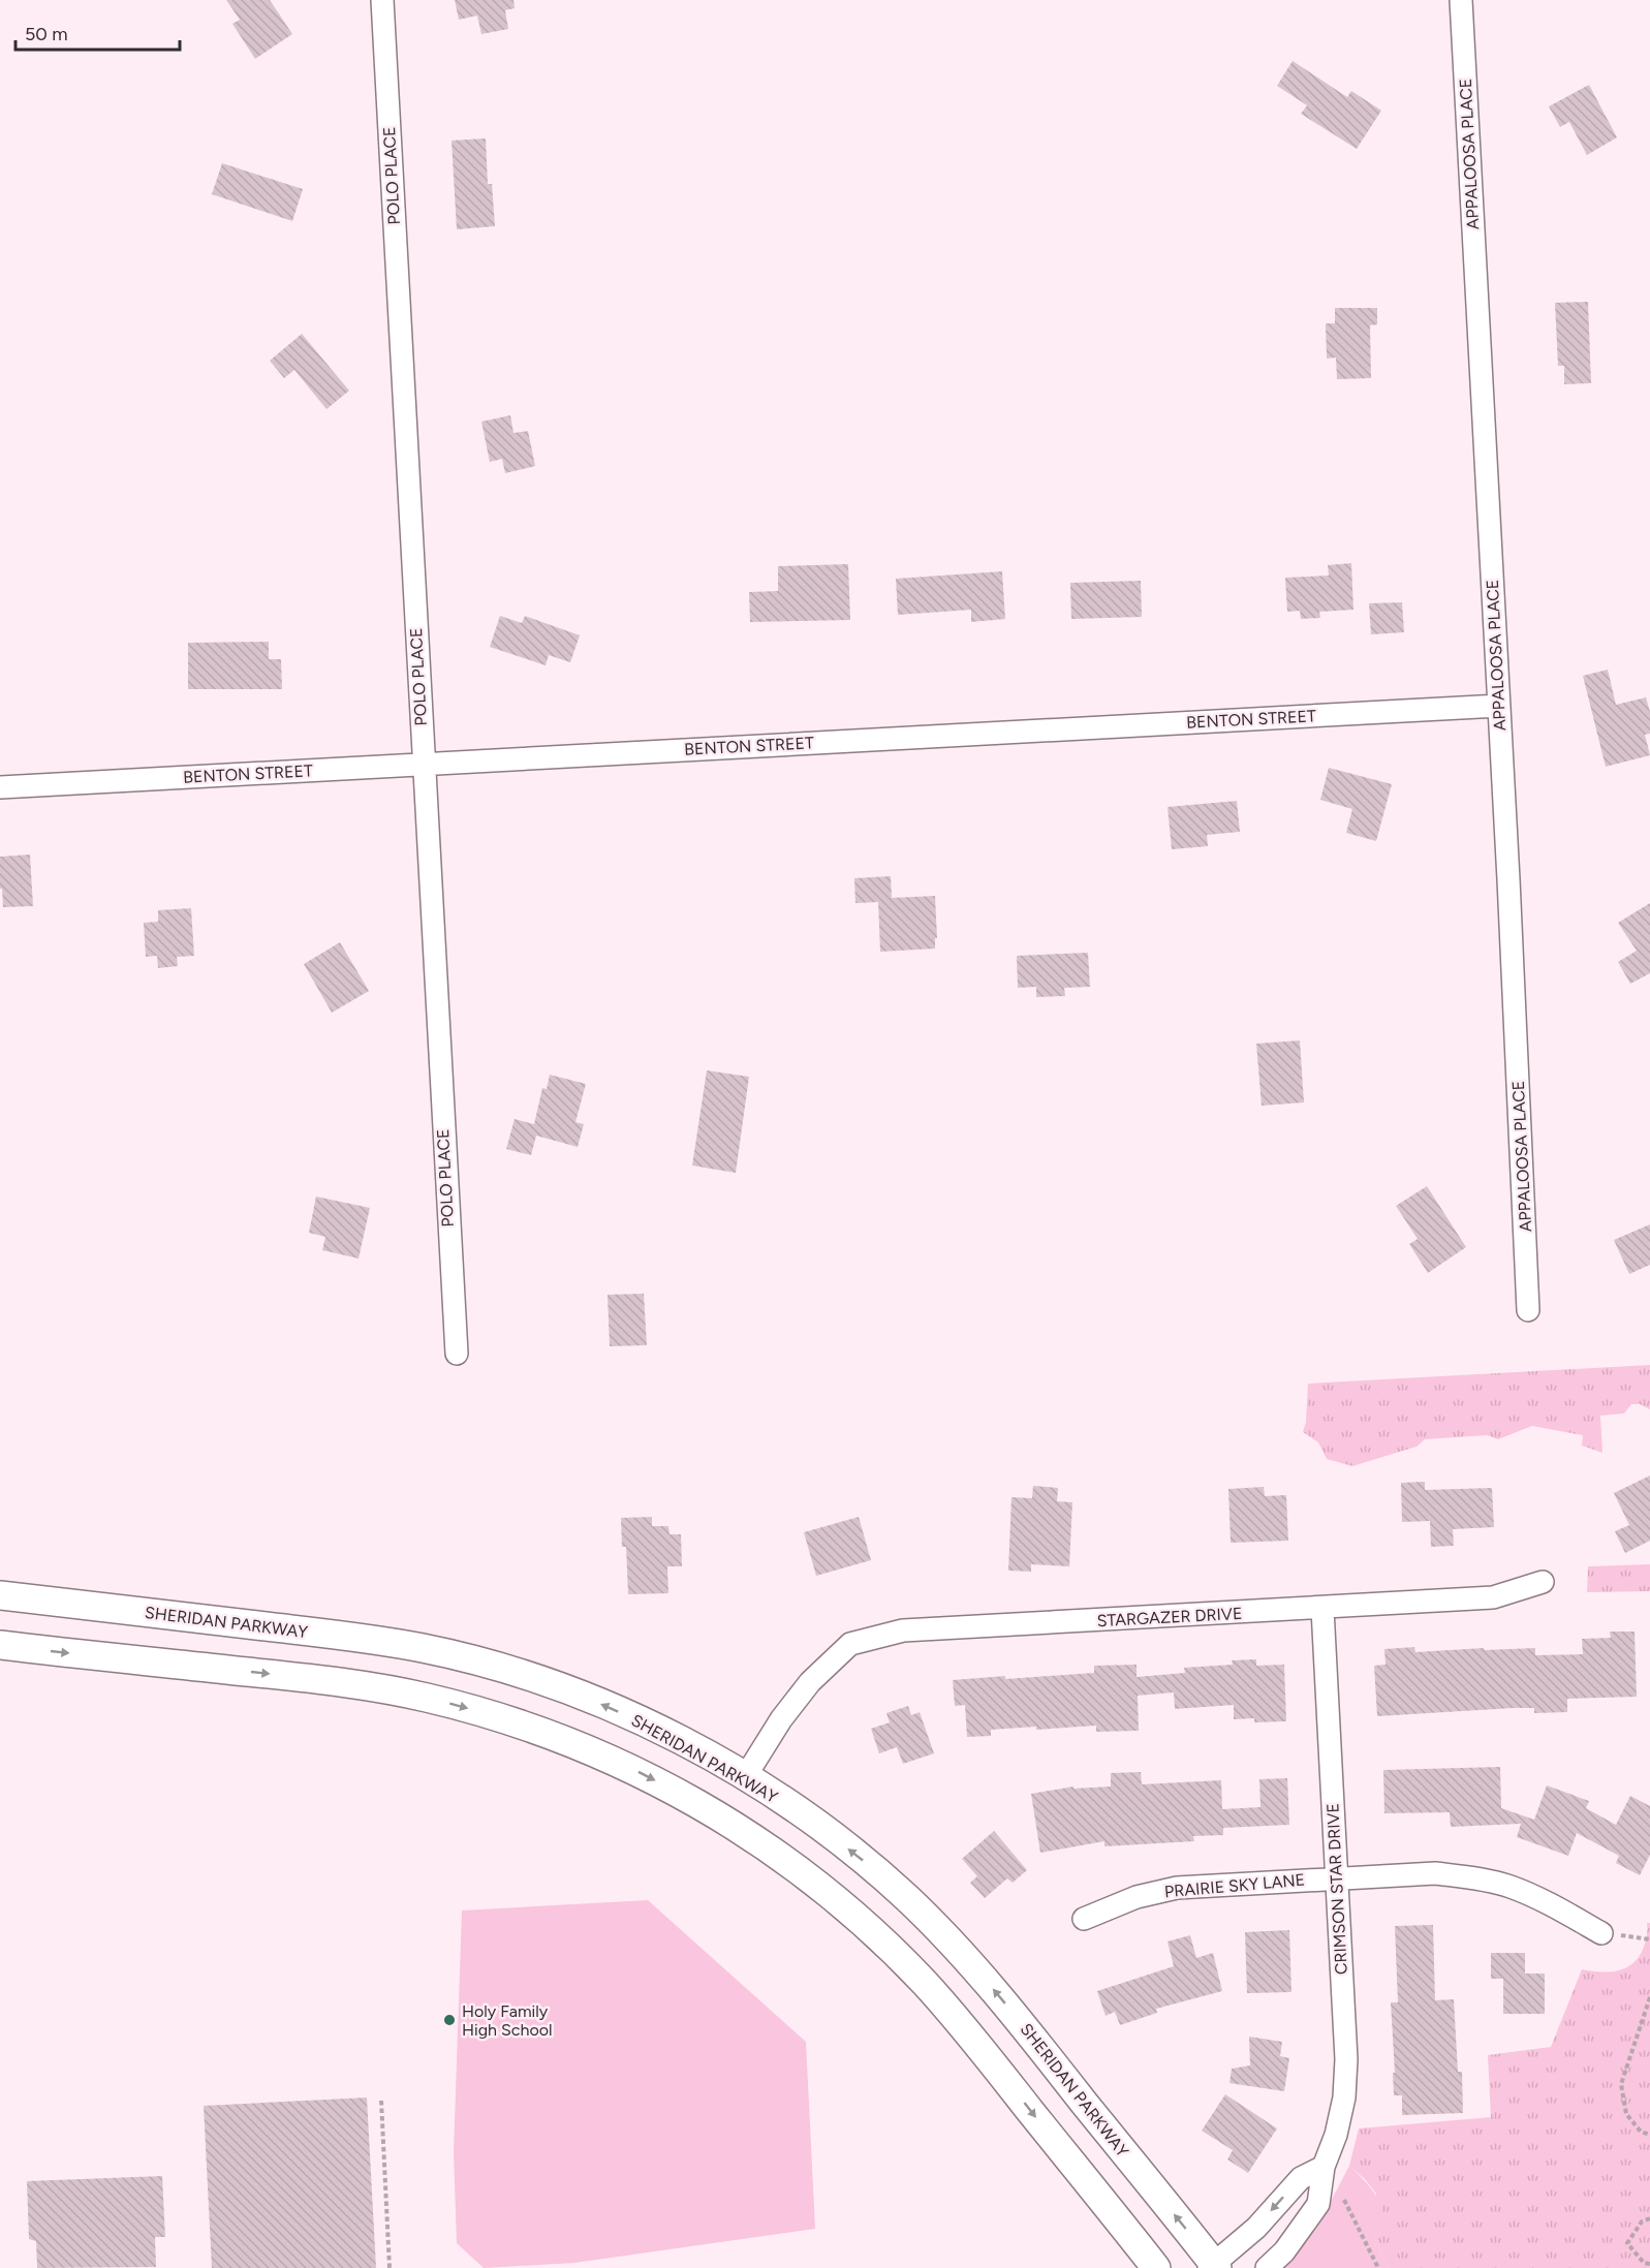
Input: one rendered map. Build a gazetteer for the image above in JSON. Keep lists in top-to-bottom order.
{
  "streets": {
    "main road": ["SHERIDAN PARKWAY"],
    "street": [
      "APPALOOSA PLACE",
      "POLO PLACE",
      "BENTON STREET",
      "STARGAZER DRIVE",
      "PRAIRIE SKY LANE",
      "CRIMSON STAR DRIVE"
    ]
  },
  "crossings": [
    ["APPALOOSA PLACE", "BENTON STREET"],
    ["POLO PLACE", "BENTON STREET"],
    ["STARGAZER DRIVE", "SHERIDAN PARKWAY"],
    ["STARGAZER DRIVE", "CRIMSON STAR DRIVE"],
    ["PRAIRIE SKY LANE", "CRIMSON STAR DRIVE"]
  ],
  "places": ["Holy Family High School"],
  "scale_bar": "50 m"
}
